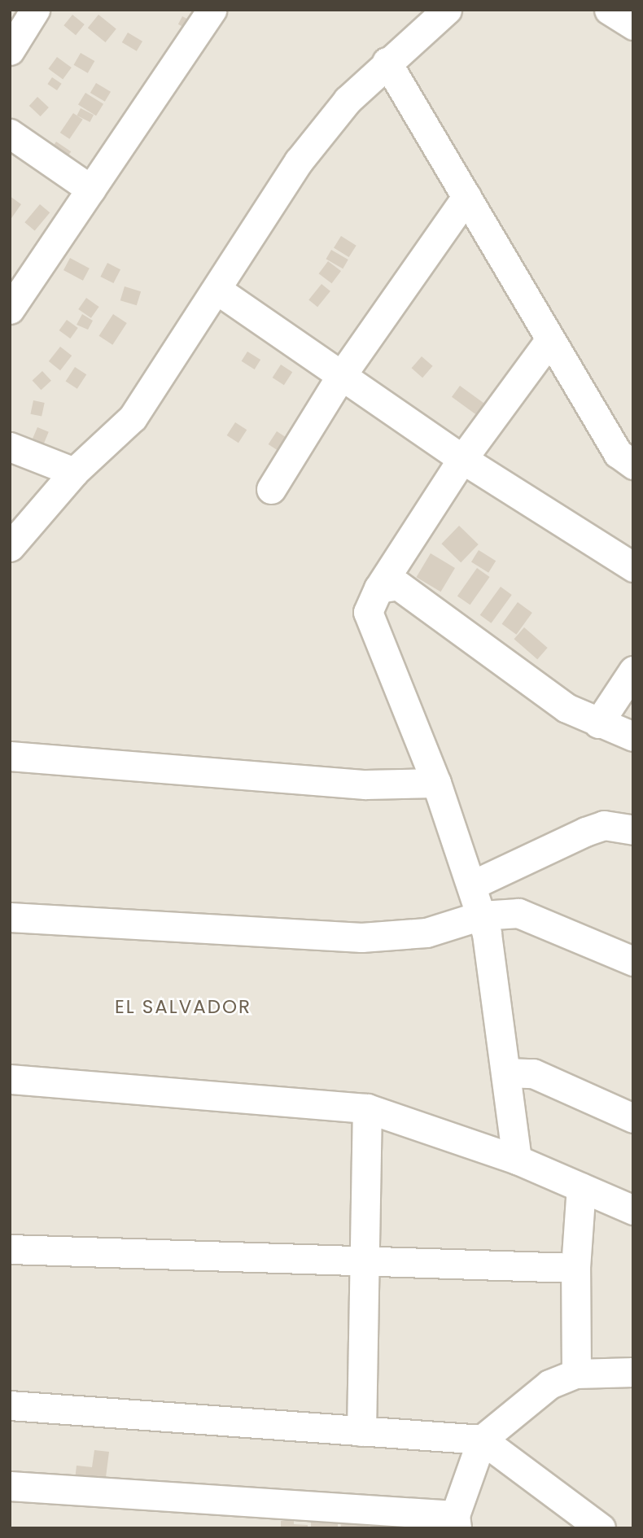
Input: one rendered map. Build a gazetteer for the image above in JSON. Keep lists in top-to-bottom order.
{
  "districts": ["EL SALVADOR"]
}
